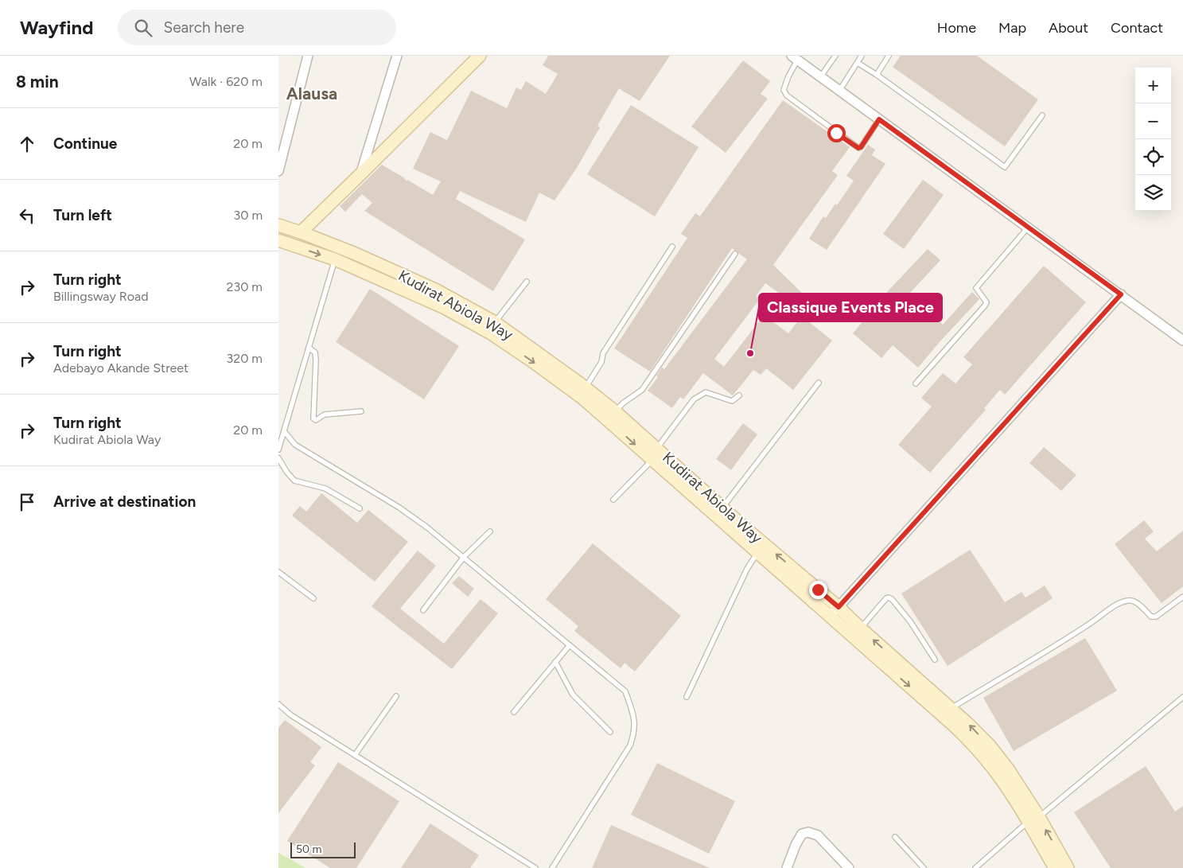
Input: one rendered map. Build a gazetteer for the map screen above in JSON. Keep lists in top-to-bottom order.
{
  "streets": {
    "main road": ["Kudirat Abiola Way"]
  },
  "districts": ["Alausa"],
  "places": ["Classique Events Place"],
  "scale_bar": "50 m",
  "page": {
    "header": "Wayfind",
    "search": "Search here",
    "nav": [
      "Home",
      "Map",
      "About",
      "Contact"
    ],
    "heading": ["8 min", "Walk · 620 m"],
    "map_buttons": ["+", "−"],
    "list": [
      ["Continue", "20 m"],
      ["Turn left", "30 m"],
      ["Turn right", "Billingsway Road", "230 m"],
      ["Turn right", "Adebayo Akande Street", "320 m"],
      ["Turn right", "Kudirat Abiola Way", "20 m"],
      "Arrive at destination"
    ],
    "scale": "50 m"
  }
}
